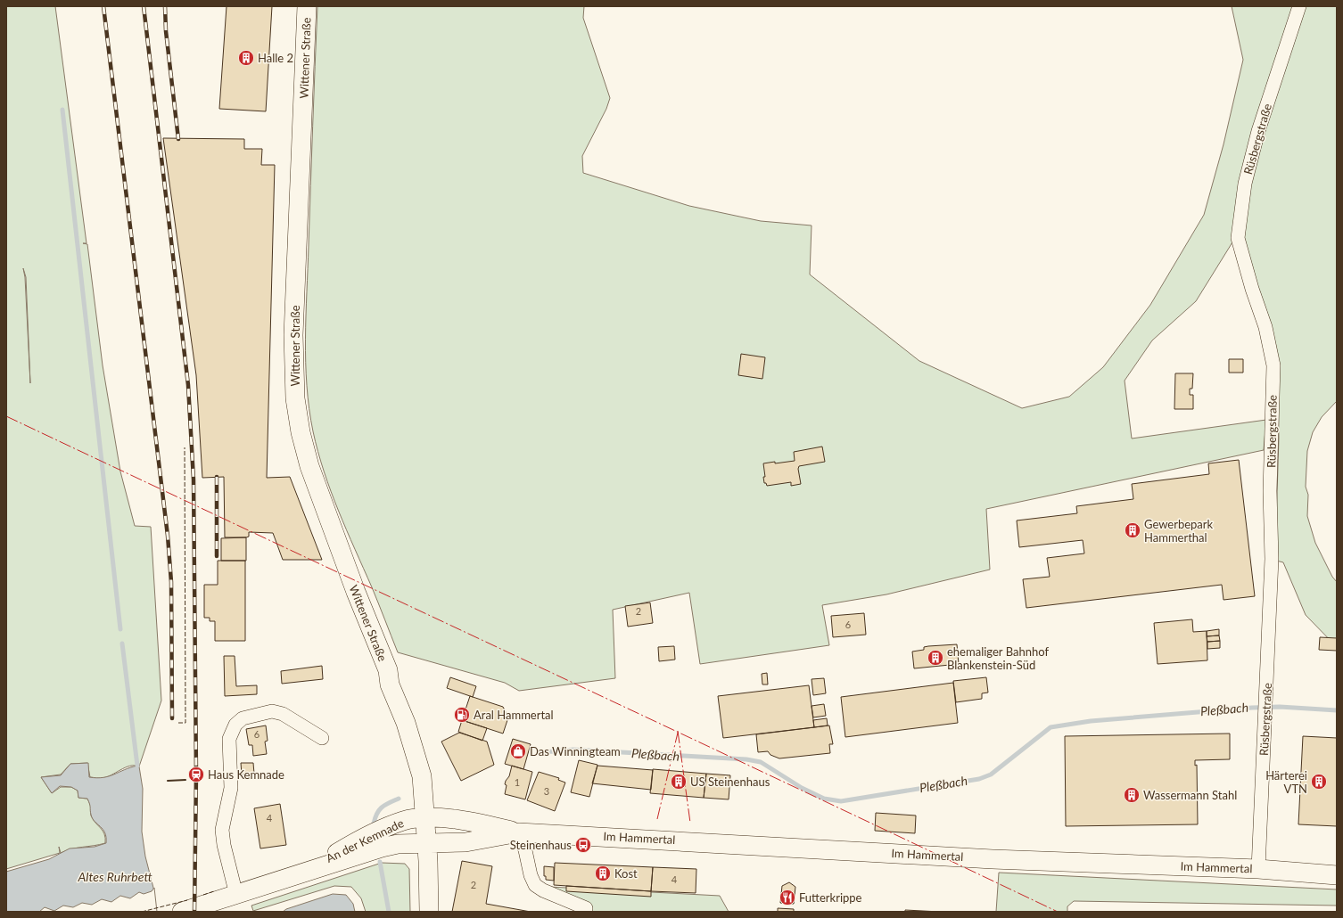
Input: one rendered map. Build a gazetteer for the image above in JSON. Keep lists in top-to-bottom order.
{
  "streets": {
    "main road": ["Wittener Straße", "Im Hammertal", "An der Kemnade"],
    "street": ["Rüsbergstraße"]
  },
  "crossings": [
    ["Wittener Straße", "Im Hammertal"],
    ["Wittener Straße", "An der Kemnade"],
    ["Rüsbergstraße", "Im Hammertal"],
    ["Im Hammertal", "An der Kemnade"]
  ],
  "water": ["Pleßbach", "Altes Ruhrbett"],
  "places": {
    "building": [
      "Halle 2",
      "Gewerbepark Hammerthal",
      "ehemaliger Bahnhof Blankenstein-Süd",
      "US Steinenhaus",
      "Härterei VTN",
      "Wassermann Stahl",
      "Kost"
    ],
    "fuel station": ["Aral Hammertal"],
    "shop": ["Das Winningteam"],
    "station": ["Haus Kemnade"],
    "bus stop": ["Steinenhaus"],
    "restaurant": ["Futterkrippe"]
  },
  "house_numbers": [
    "2",
    "6",
    "6",
    "1",
    "3",
    "4",
    "4",
    "2"
  ]
}
